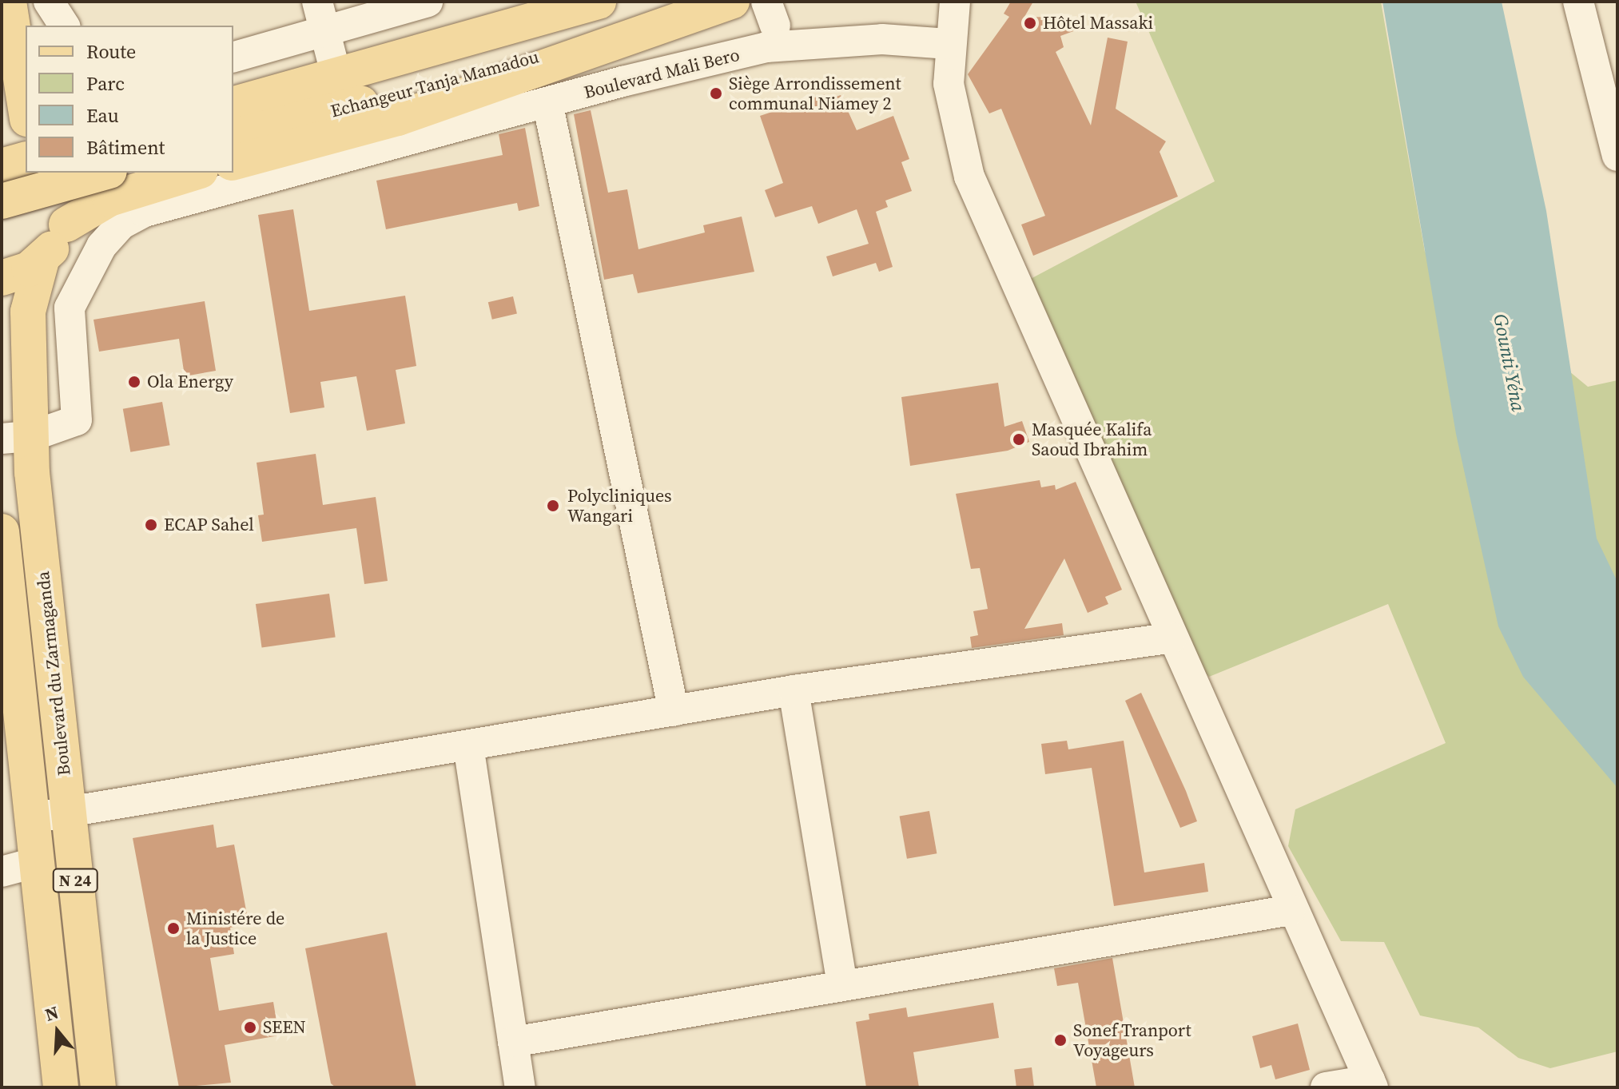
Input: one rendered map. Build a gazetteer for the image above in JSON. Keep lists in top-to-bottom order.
{
  "streets": {
    "main road": [
      "Boulevard Mali Bero",
      "Echangeur Tanja Mamadou",
      "Boulevard du Zarmaganda",
      "N 24"
    ]
  },
  "crossings": [
    ["Boulevard Mali Bero", "Echangeur Tanja Mamadou"]
  ],
  "water": ["Gounti Yéna"],
  "places": [
    "Hôtel Massaki",
    "Siège Arrondissement communal Niamey 2",
    "Ola Energy",
    "Masquée Kalifa Saoud Ibrahim",
    "Polycliniques Wangari",
    "ECAP Sahel",
    "Ministére de la Justice",
    "SEEN",
    "Sonef Tranport Voyageurs"
  ],
  "legend": [
    "Route",
    "Parc",
    "Eau",
    "Bâtiment"
  ],
  "north": "top"
}
